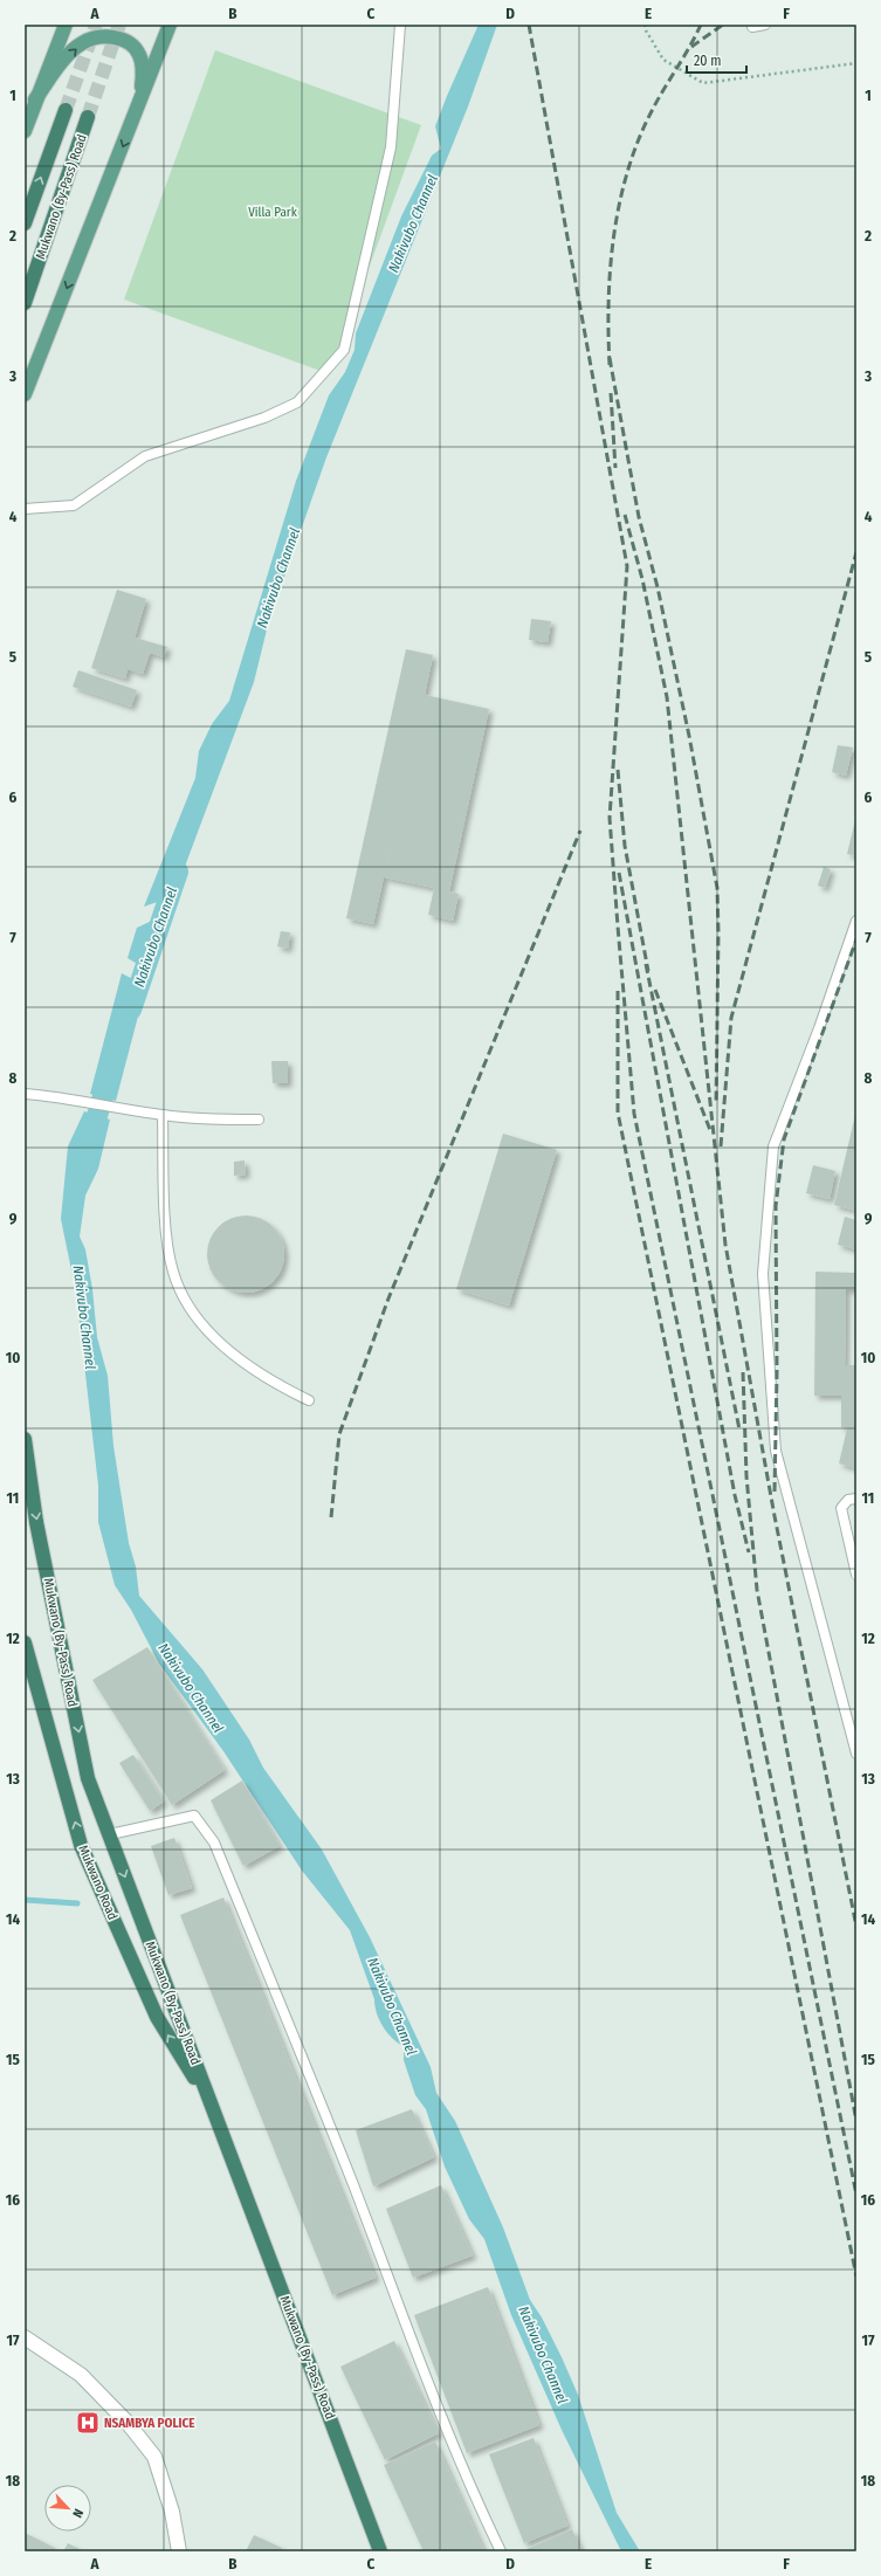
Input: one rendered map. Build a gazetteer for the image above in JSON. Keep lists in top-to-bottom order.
{
  "streets": {
    "highway": ["Mukwano (By-Pass) Road", "Mukwano Road"]
  },
  "crossings": [
    ["Mukwano (By-Pass) Road", "Mukwano Road"]
  ],
  "one_way": ["Mukwano (By-Pass) Road", "Mukwano Road"],
  "water": ["Nakivubo Channel"],
  "parks": ["Villa Park"],
  "places": {
    "hospital": ["NSAMBYA POLICE"]
  },
  "scale_bar": "20 m",
  "north": "bottom right",
  "grid": {
    "columns": [
      "A",
      "B",
      "C",
      "D",
      "E",
      "F"
    ],
    "rows": [
      "1",
      "2",
      "3",
      "4",
      "5",
      "6",
      "7",
      "8",
      "9",
      "10",
      "11",
      "12",
      "13",
      "14",
      "15",
      "16",
      "17",
      "18"
    ]
  }
}
